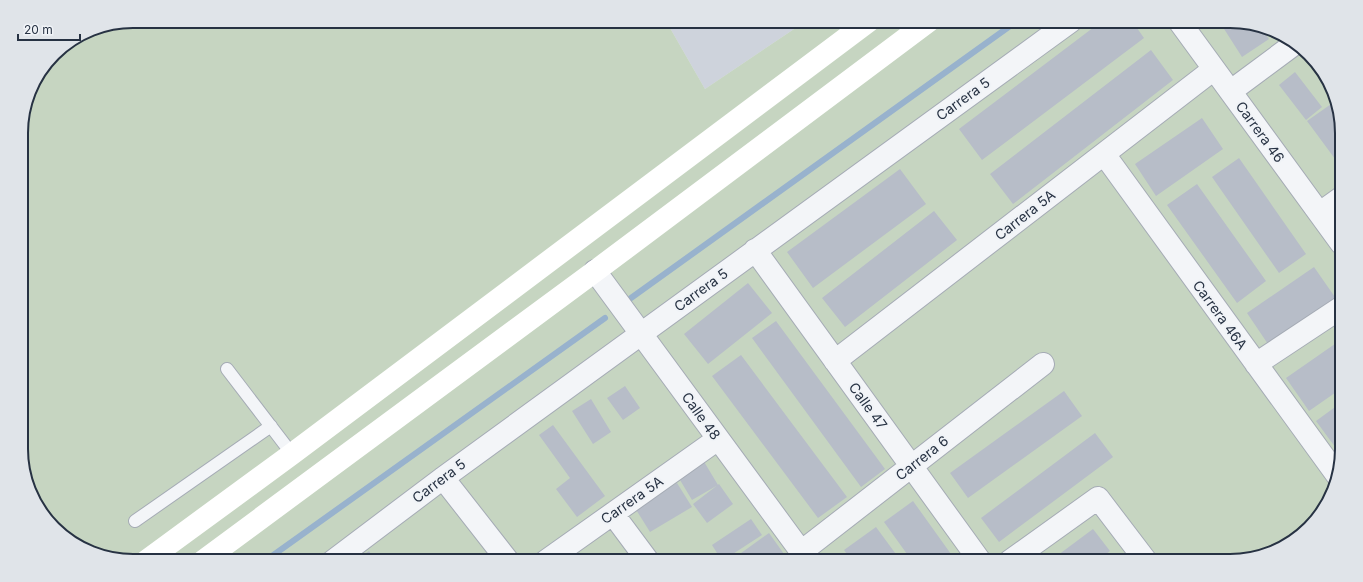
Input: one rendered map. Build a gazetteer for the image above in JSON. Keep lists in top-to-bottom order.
{
  "streets": {
    "street": [
      "Carrera 5",
      "Carrera 46",
      "Carrera 5A",
      "Carrera 46A",
      "Calle 47",
      "Calle 48",
      "Carrera 6"
    ]
  },
  "crossings": [
    ["Carrera 5", "Calle 47"],
    ["Carrera 5", "Calle 48"],
    ["Carrera 46", "Carrera 5A"],
    ["Carrera 5A", "Carrera 46A"],
    ["Carrera 5A", "Calle 47"],
    ["Carrera 5A", "Calle 48"],
    ["Calle 47", "Carrera 6"]
  ],
  "scale_bar": "20 m"
}
